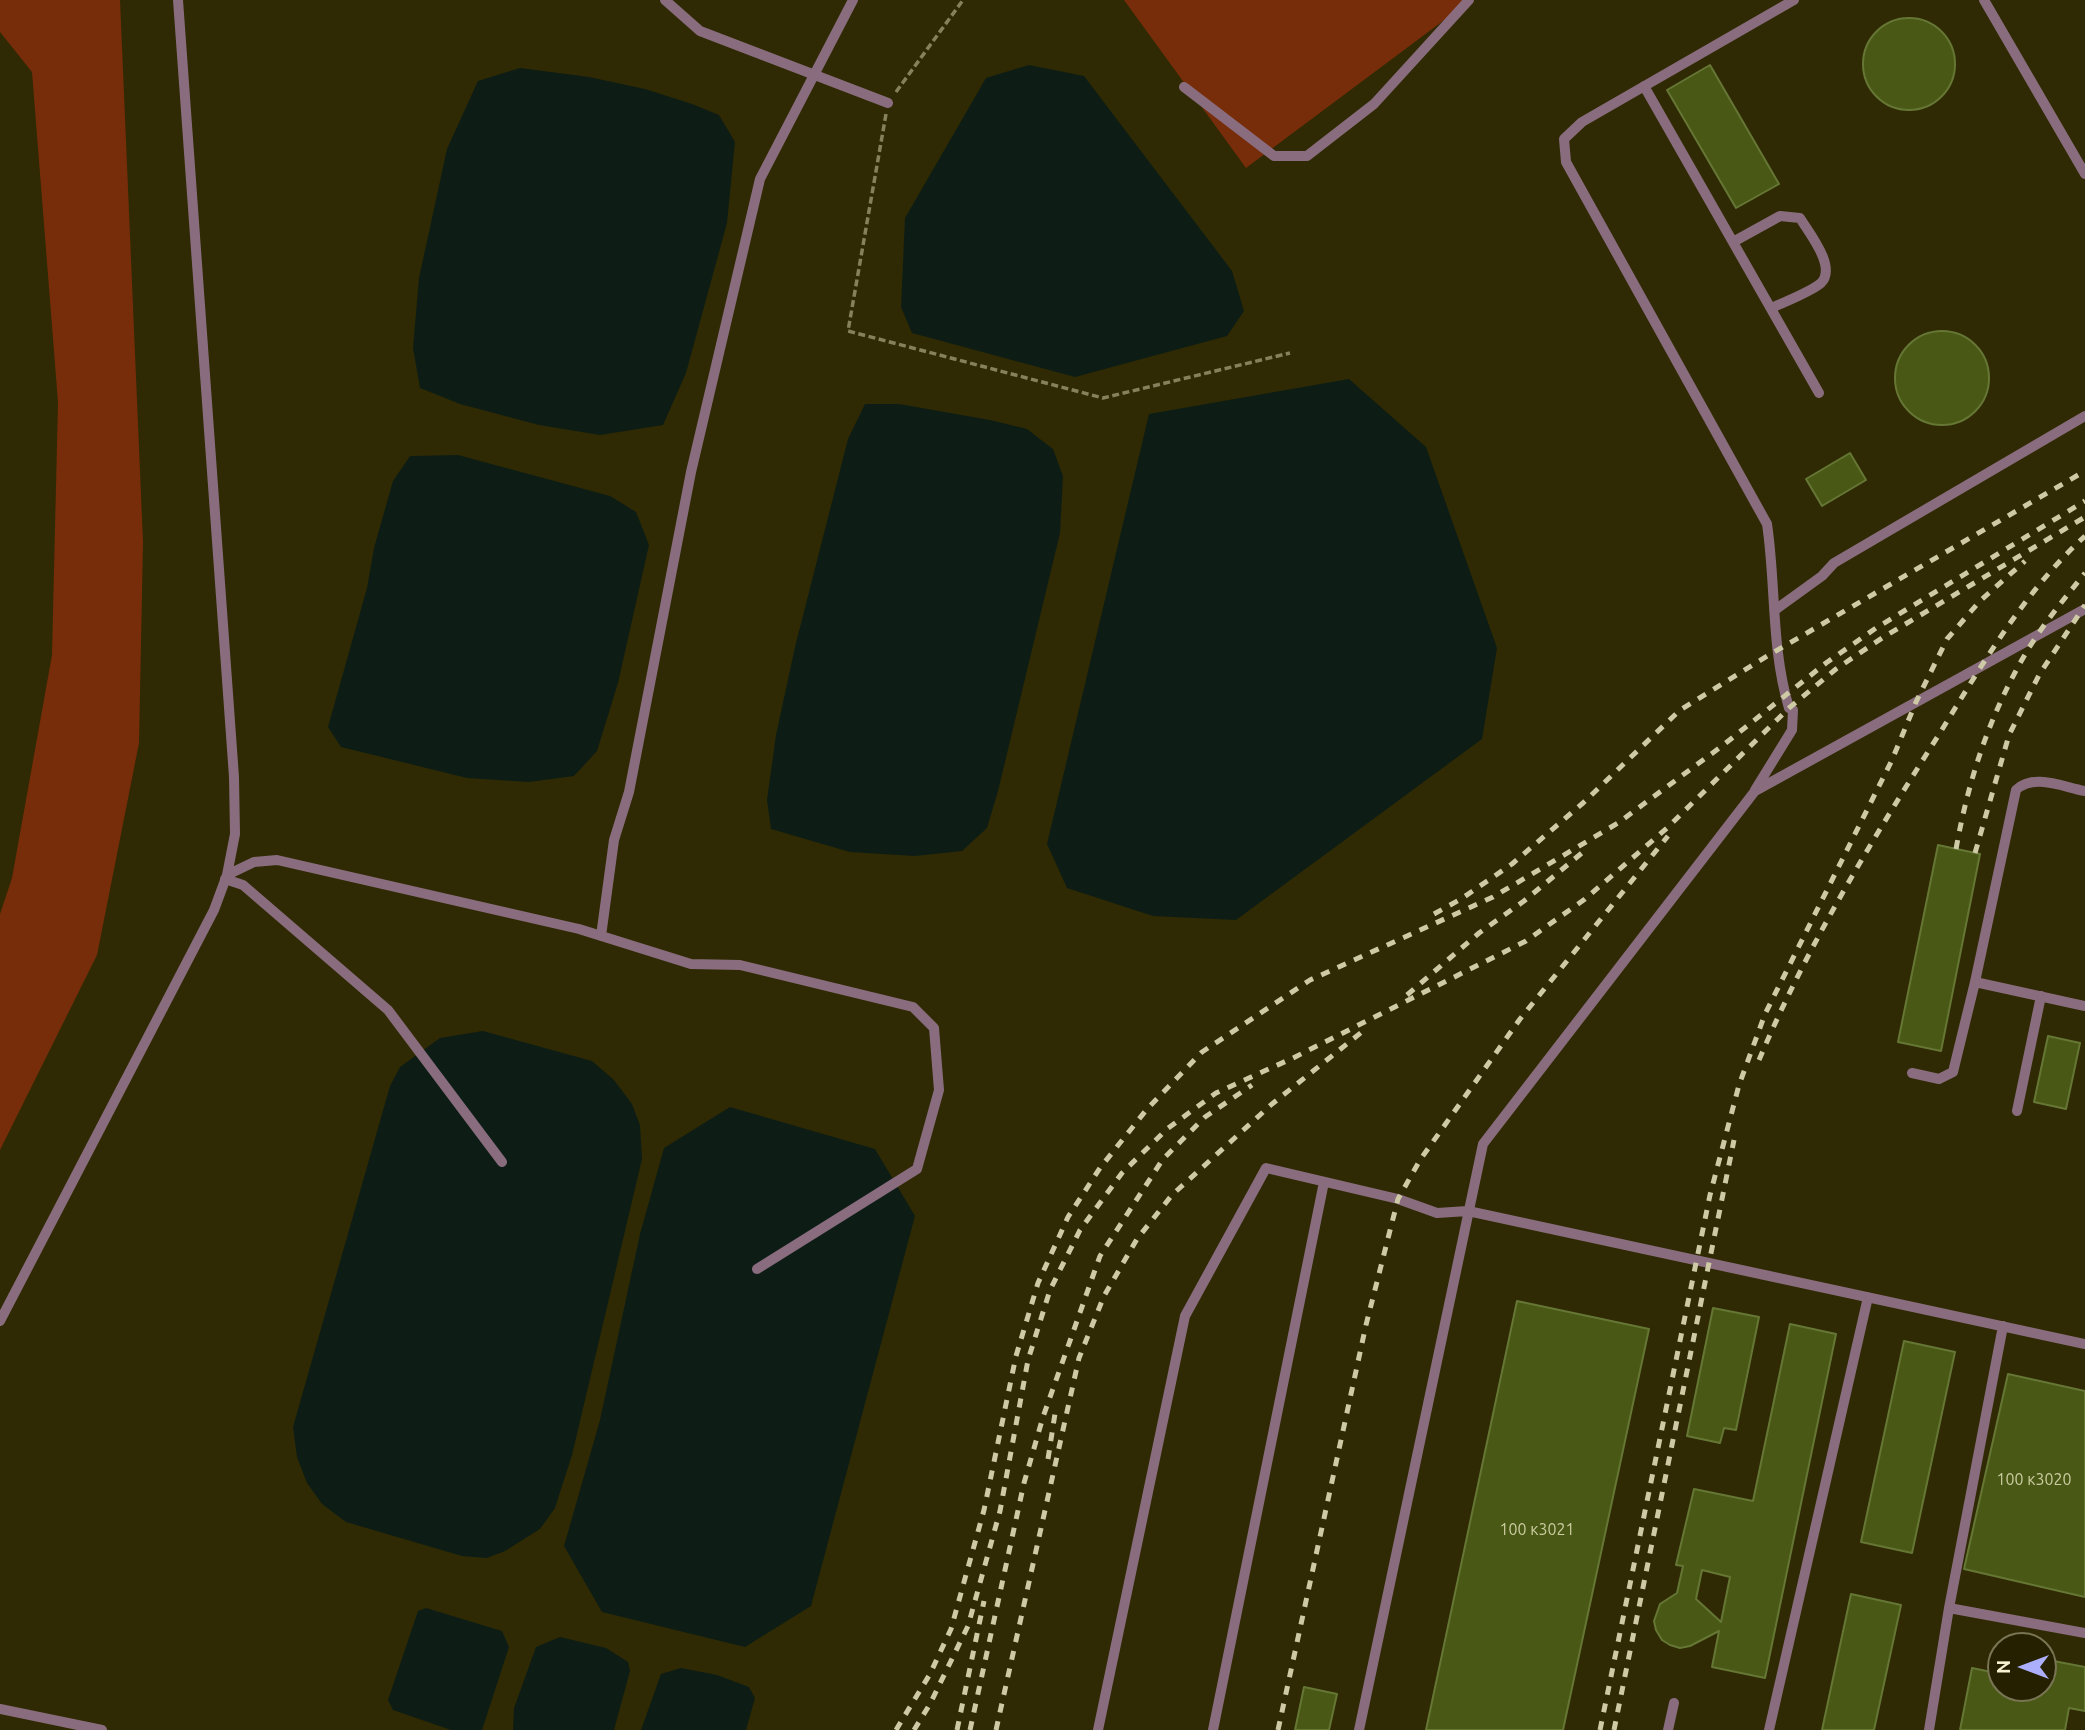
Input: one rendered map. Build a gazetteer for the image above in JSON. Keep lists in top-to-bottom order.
{
  "house_numbers": ["100 к3020", "100 к3021"],
  "north": "left"
}
